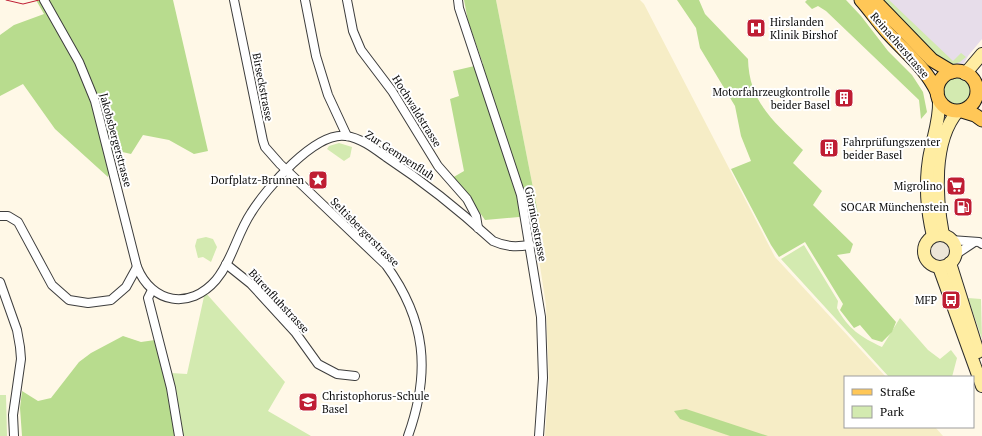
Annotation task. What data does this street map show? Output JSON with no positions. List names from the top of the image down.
{
  "streets": {
    "main road": ["Reinacherstrasse"],
    "street": [
      "Birseckstrasse",
      "Hochwaldstrasse",
      "Jakobsbergerstrasse",
      "Zur Gempenfluh",
      "Giornicostrasse",
      "Seltisbergerstrasse",
      "Bürenfluhstrasse"
    ]
  },
  "crossings": [
    ["Birseckstrasse", "Zur Gempenfluh"],
    ["Birseckstrasse", "Seltisbergerstrasse"],
    ["Hochwaldstrasse", "Zur Gempenfluh"],
    ["Jakobsbergerstrasse", "Zur Gempenfluh"],
    ["Zur Gempenfluh", "Giornicostrasse"],
    ["Zur Gempenfluh", "Seltisbergerstrasse"],
    ["Zur Gempenfluh", "Bürenfluhstrasse"]
  ],
  "places": {
    "hospital": ["Hirslanden Klinik Birshof"],
    "building": ["Motorfahrzeugkontrolle beider Basel", "Fahrprüfungszenter beider Basel"],
    "place": ["Dorfplatz-Brunnen"],
    "supermarket": ["Migrolino"],
    "fuel station": ["SOCAR Münchenstein"],
    "bus stop": ["MFP"],
    "school or university": ["Christophorus-Schule Basel"]
  },
  "legend": ["Straße", "Park"]
}
